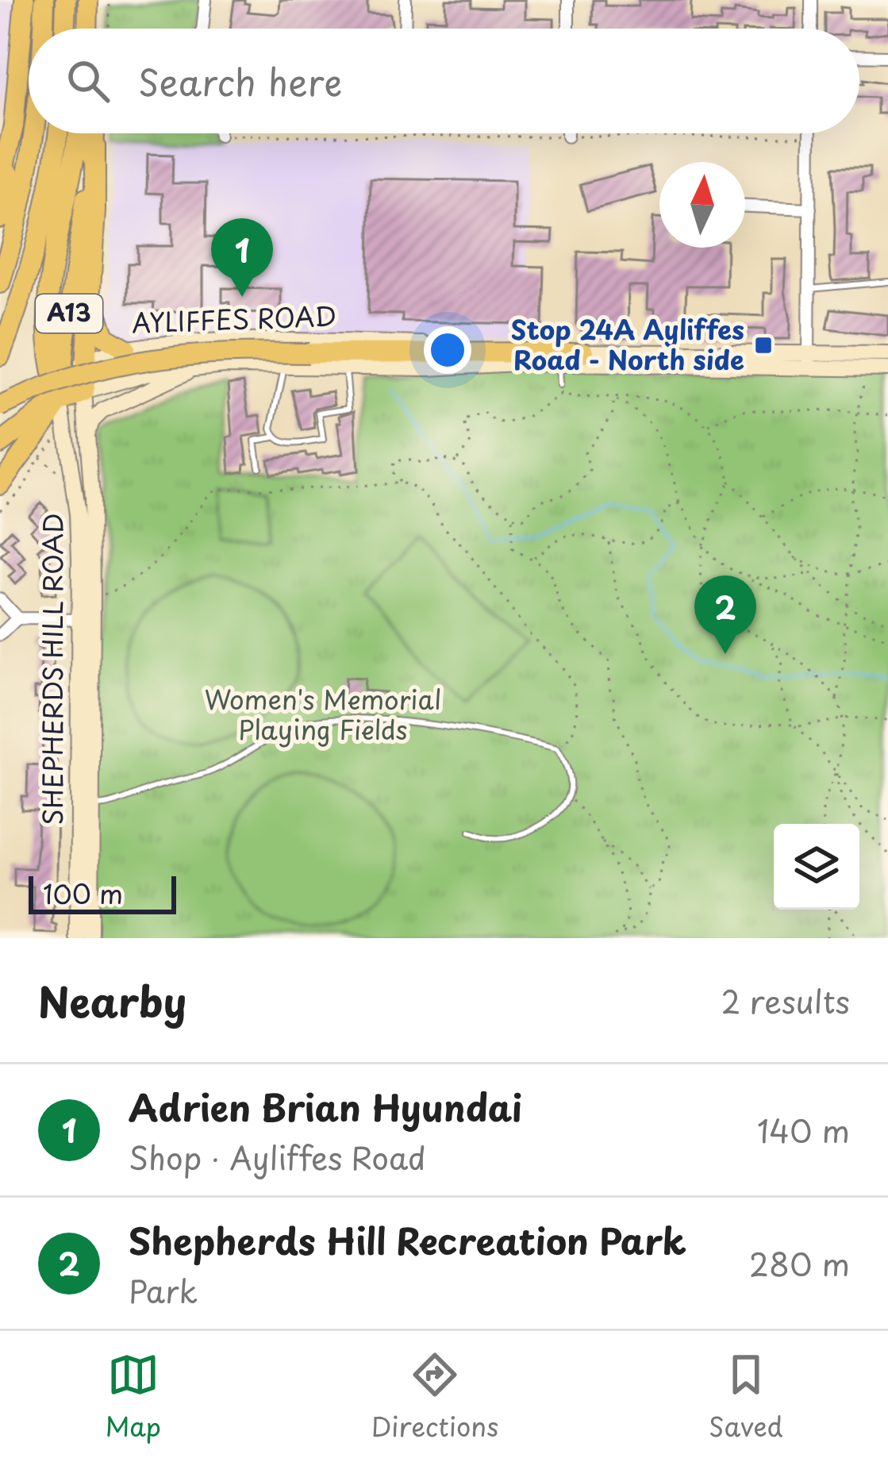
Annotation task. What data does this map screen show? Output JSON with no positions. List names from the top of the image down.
{
  "streets": {
    "highway": ["A13", "AYLIFFES ROAD"],
    "main road": ["SHEPHERDS HILL ROAD"]
  },
  "crossings": [
    ["A13", "AYLIFFES ROAD"],
    ["A13", "SHEPHERDS HILL ROAD"],
    ["AYLIFFES ROAD", "SHEPHERDS HILL ROAD"]
  ],
  "parks": ["Women's Memorial Playing Fields"],
  "places": {
    "transit": ["Stop 24A Ayliffes Road - North side"]
  },
  "scale_bar": "100 m",
  "north": "top",
  "page": {
    "search": "Search here",
    "pins": ["1", "2"],
    "scale": "100 m",
    "heading": ["Nearby", "2 results"],
    "list": [
      {
        "mark": "1",
        "name": "Adrien Brian Hyundai",
        "note": "Shop · Ayliffes Road",
        "value": "140 m"
      },
      {
        "mark": "2",
        "name": "Shepherds Hill Recreation Park",
        "note": "Park",
        "value": "280 m"
      }
    ],
    "nav": ["Map", "Directions", "Saved"]
  }
}
